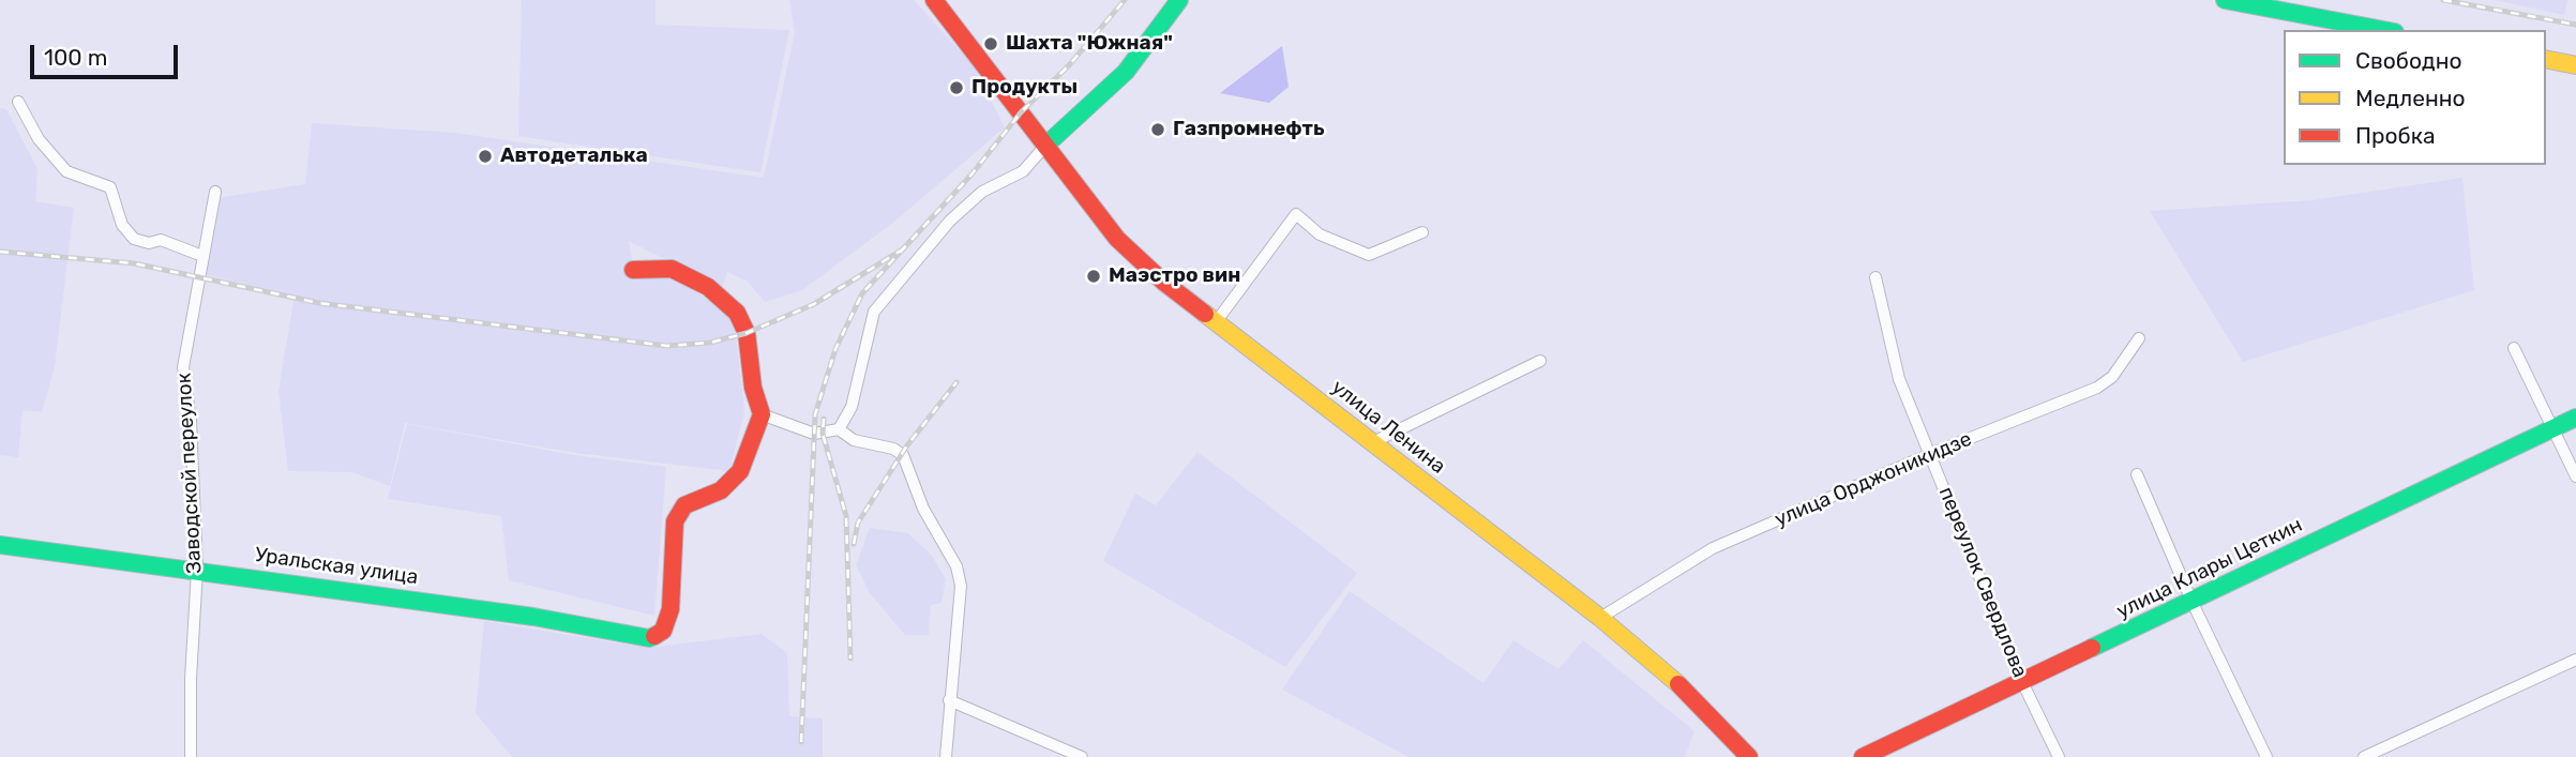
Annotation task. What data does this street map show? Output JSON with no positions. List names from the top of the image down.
{
  "streets": {
    "street": [
      "улица Ленина",
      "Заводской переулок",
      "улица Орджоникидзе",
      "Уральская улица",
      "улица Клары Цеткин",
      "переулок Свердлова"
    ]
  },
  "crossings": [
    ["улица Ленина", "улица Орджоникидзе"],
    ["Заводской переулок", "Уральская улица"],
    ["улица Орджоникидзе", "переулок Свердлова"],
    ["улица Клары Цеткин", "переулок Свердлова"]
  ],
  "places": [
    "Шахта \"Южная\"",
    "Продукты",
    "Газпромнефть",
    "Автодеталька",
    "Маэстро вин"
  ],
  "legend": ["Свободно", "Медленно", "Пробка"],
  "scale_bar": "100 m"
}
